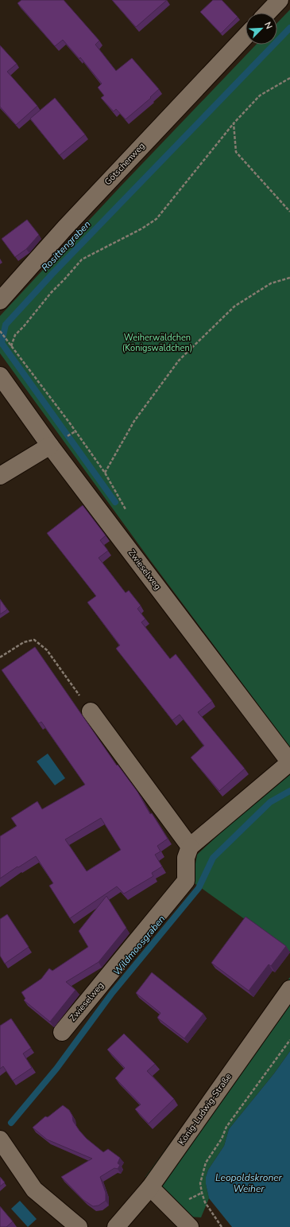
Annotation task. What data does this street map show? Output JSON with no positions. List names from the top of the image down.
{
  "streets": {
    "street": ["Götschenweg", "Zwieselweg", "König-Ludwig-Straße"]
  },
  "water": ["Rosittengraben", "Wildmoosgraben", "Leopoldskroner Weiher"],
  "parks": ["Weiherwäldchen (Königswäldchen)"],
  "north": "top right"
}
